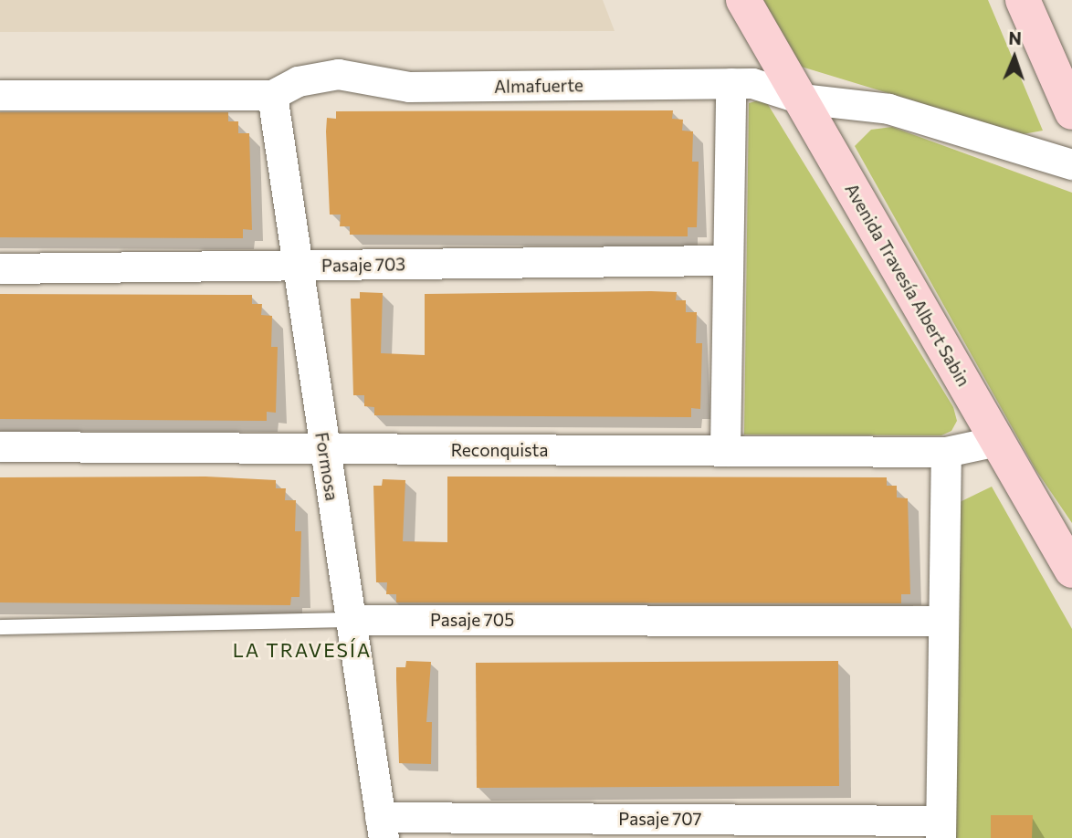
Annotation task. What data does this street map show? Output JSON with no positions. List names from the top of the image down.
{
  "streets": {
    "main road": ["Avenida Travesía Albert Sabin"],
    "street": [
      "Almafuerte",
      "Pasaje 703",
      "Reconquista",
      "Formosa",
      "Pasaje 705",
      "Pasaje 707"
    ]
  },
  "crossings": [
    ["Almafuerte", "Avenida Travesía Albert Sabin"],
    ["Almafuerte", "Formosa"],
    ["Pasaje 703", "Formosa"],
    ["Avenida Travesía Albert Sabin", "Reconquista"],
    ["Reconquista", "Formosa"],
    ["Formosa", "Pasaje 705"],
    ["Formosa", "Pasaje 707"]
  ],
  "districts": ["LA TRAVESÍA"],
  "north": "top"
}
